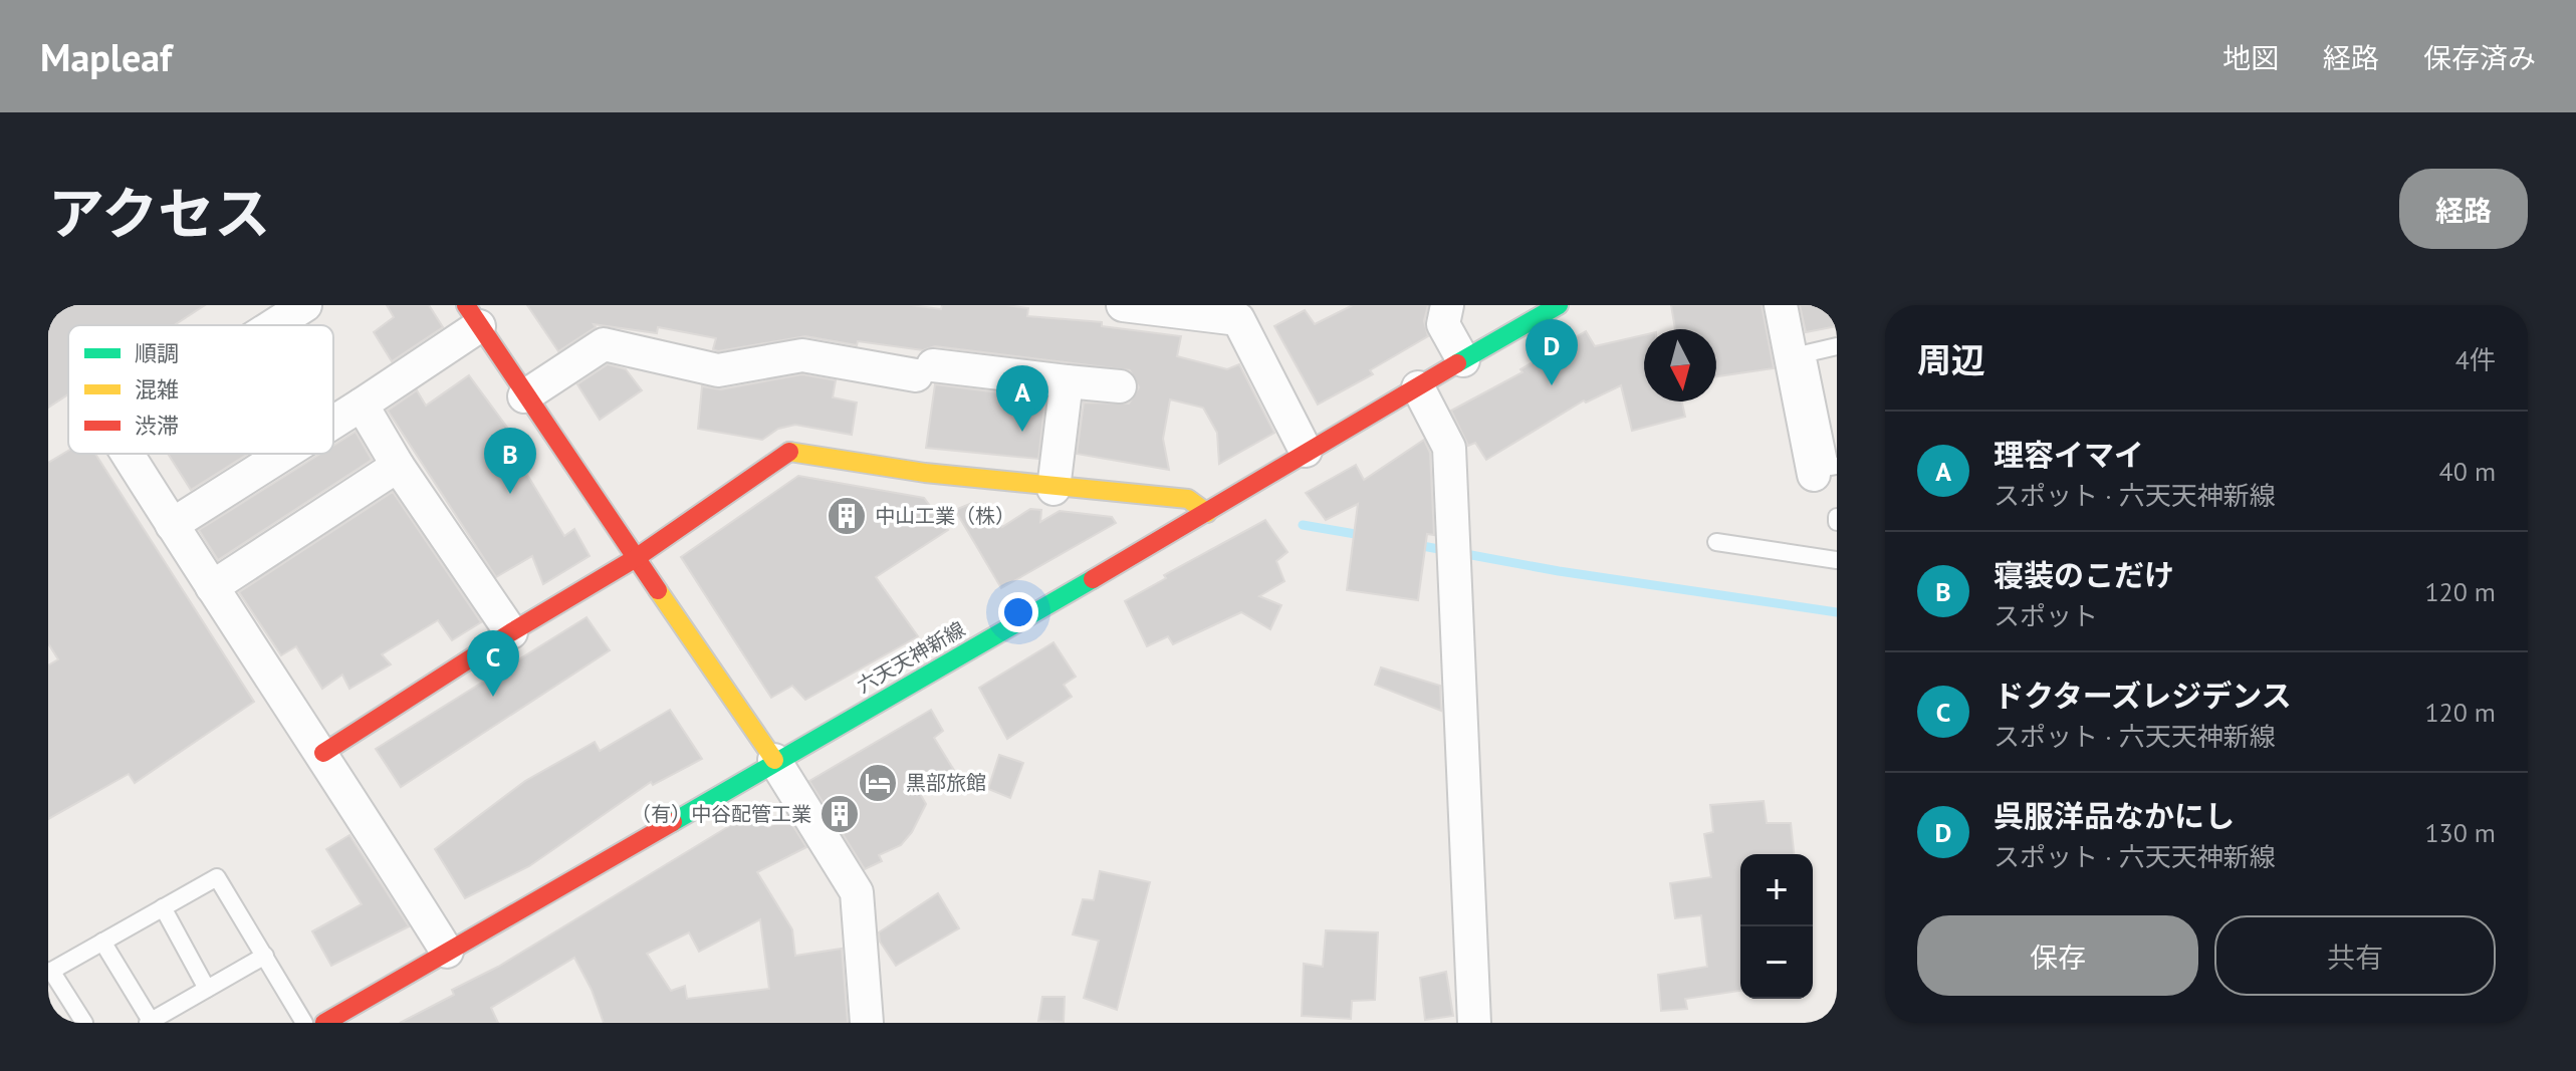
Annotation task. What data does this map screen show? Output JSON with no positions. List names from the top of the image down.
{
  "streets": {
    "street": ["六天天神新線"]
  },
  "places": {
    "building": ["中山工業（株）", "（有）中谷配管工業"],
    "hotel": ["黒部旅館"]
  },
  "legend": ["順調", "混雑", "渋滞"],
  "north": "bottom",
  "page": {
    "header": "Mapleaf",
    "nav": ["地図", "経路", "保存済み"],
    "title": "アクセス",
    "buttons": [
      "経路",
      ["保存", "共有"]
    ],
    "heading": ["周辺", "4件"],
    "pins": [
      "D",
      "A",
      "B",
      "C"
    ],
    "list": [
      {
        "mark": "A",
        "name": "理容イマイ",
        "note": "スポット · 六天天神新線",
        "value": "40 m"
      },
      {
        "mark": "B",
        "name": "寝装のこだけ",
        "note": "スポット",
        "value": "120 m"
      },
      {
        "mark": "C",
        "name": "ドクターズレジデンス",
        "note": "スポット · 六天天神新線",
        "value": "120 m"
      },
      {
        "mark": "D",
        "name": "呉服洋品なかにし",
        "note": "スポット · 六天天神新線",
        "value": "130 m"
      }
    ],
    "map_buttons": ["+", "−"]
  }
}
